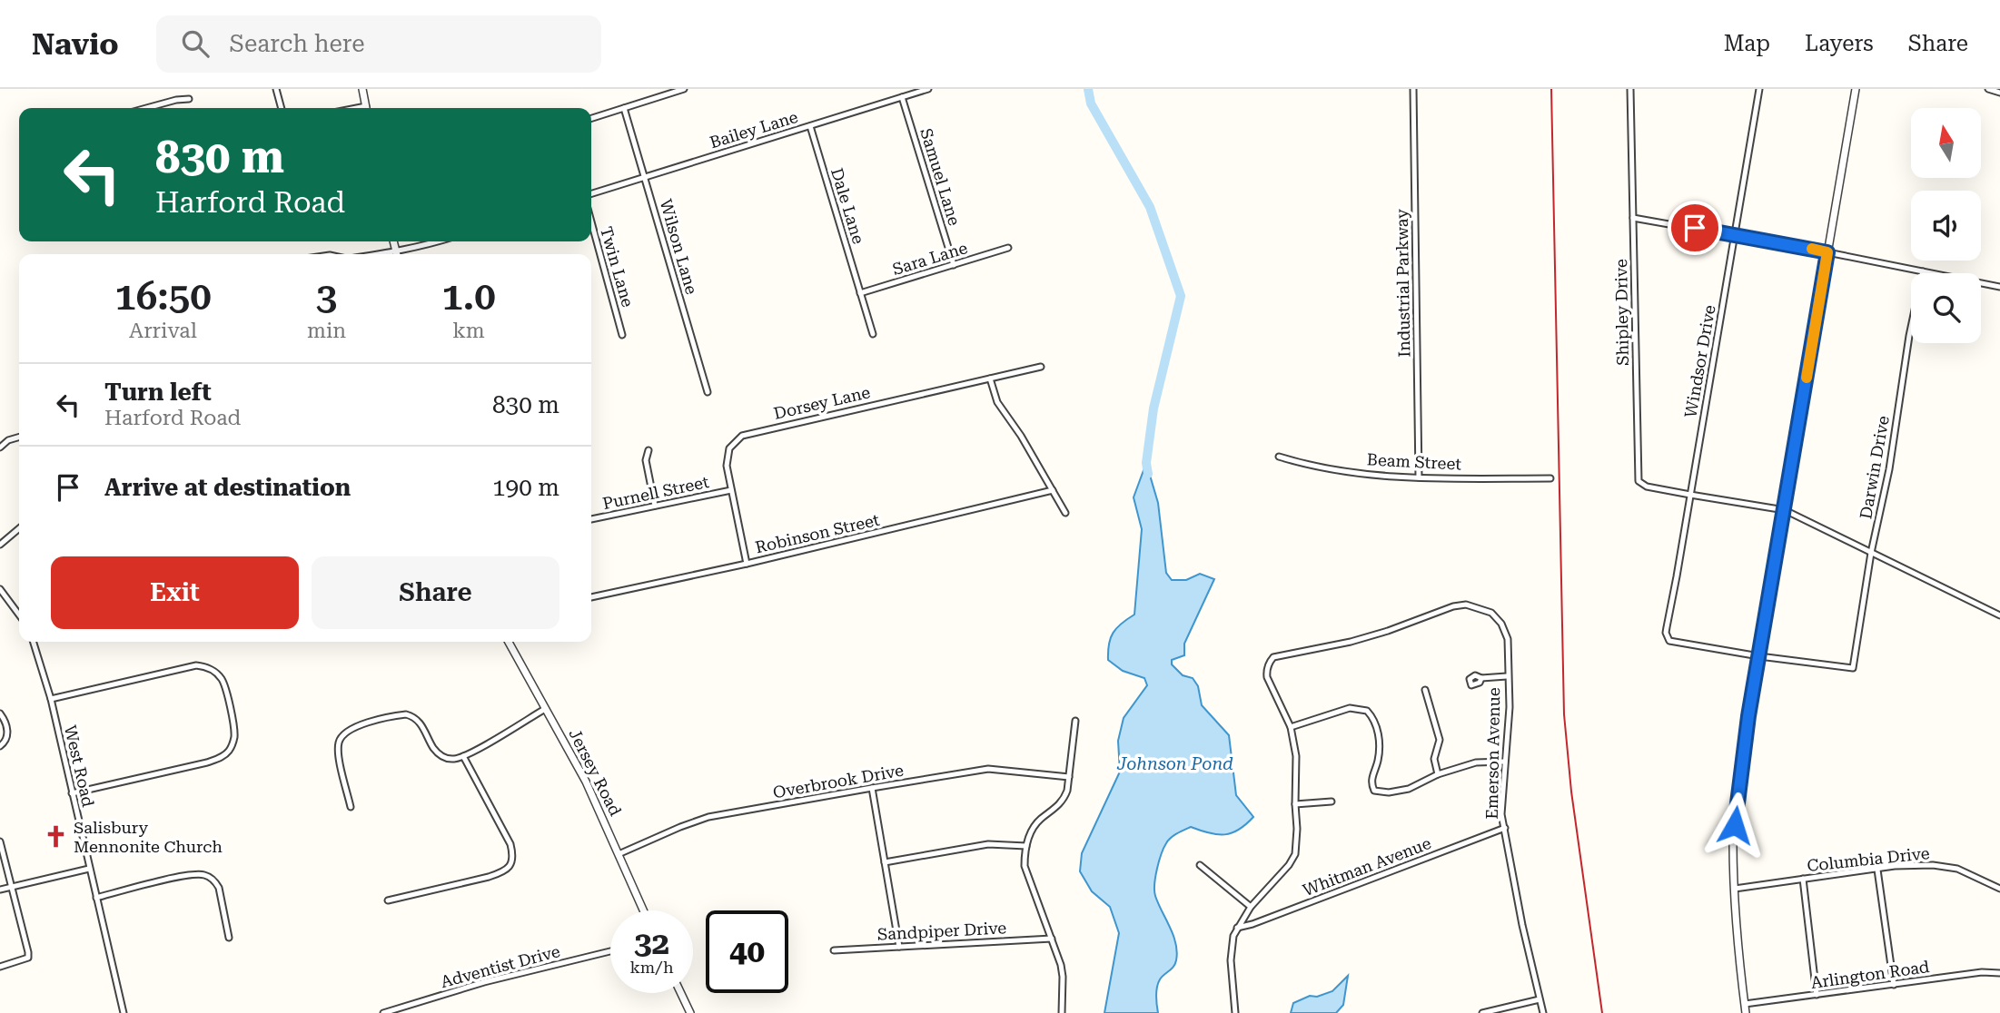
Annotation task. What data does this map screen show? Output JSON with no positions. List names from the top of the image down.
{
  "streets": {
    "street": [
      "Bailey Lane",
      "Samuel Lane",
      "Dale Lane",
      "Wilson Lane",
      "Sara Lane",
      "Twin Lane",
      "Industrial Parkway",
      "Shipley Drive",
      "Windsor Drive",
      "Dorsey Lane",
      "Beam Street",
      "Darwin Drive",
      "Purnell Street",
      "Robinson Street",
      "Emerson Avenue",
      "West Road",
      "Jersey Road",
      "Overbrook Drive",
      "Columbia Drive",
      "Whitman Avenue",
      "Sandpiper Drive",
      "Adventist Drive",
      "Arlington Road"
    ]
  },
  "crossings": [
    ["Bailey Lane", "Samuel Lane"],
    ["Bailey Lane", "Dale Lane"],
    ["Bailey Lane", "Wilson Lane"],
    ["Samuel Lane", "Sara Lane"],
    ["Dale Lane", "Sara Lane"],
    ["Industrial Parkway", "Beam Street"],
    ["Shipley Drive", "Windsor Drive"],
    ["Shipley Drive", "Darwin Drive"],
    ["Windsor Drive", "Darwin Drive"],
    ["Dorsey Lane", "Purnell Street"],
    ["Dorsey Lane", "Robinson Street"],
    ["Emerson Avenue", "Whitman Avenue"],
    ["Jersey Road", "Overbrook Drive"]
  ],
  "water": ["Johnson Pond"],
  "places": {
    "church": ["Salisbury Mennonite Church"]
  },
  "north": "top",
  "page": {
    "header": "Navio",
    "search": "Search here",
    "nav": ["Map", "Layers", "Share"],
    "turn": ["830 m", "Harford Road"],
    "eta": [
      "16:50",
      "Arrival",
      "3",
      "min",
      "1.0",
      "km"
    ],
    "list": [
      {
        "name": "Turn left",
        "note": "Harford Road",
        "value": "830 m"
      },
      {
        "name": "Arrive at destination",
        "value": "190 m"
      }
    ],
    "buttons": ["Exit", "Share"],
    "speed": "32 km/h",
    "limit": "40"
  }
}
